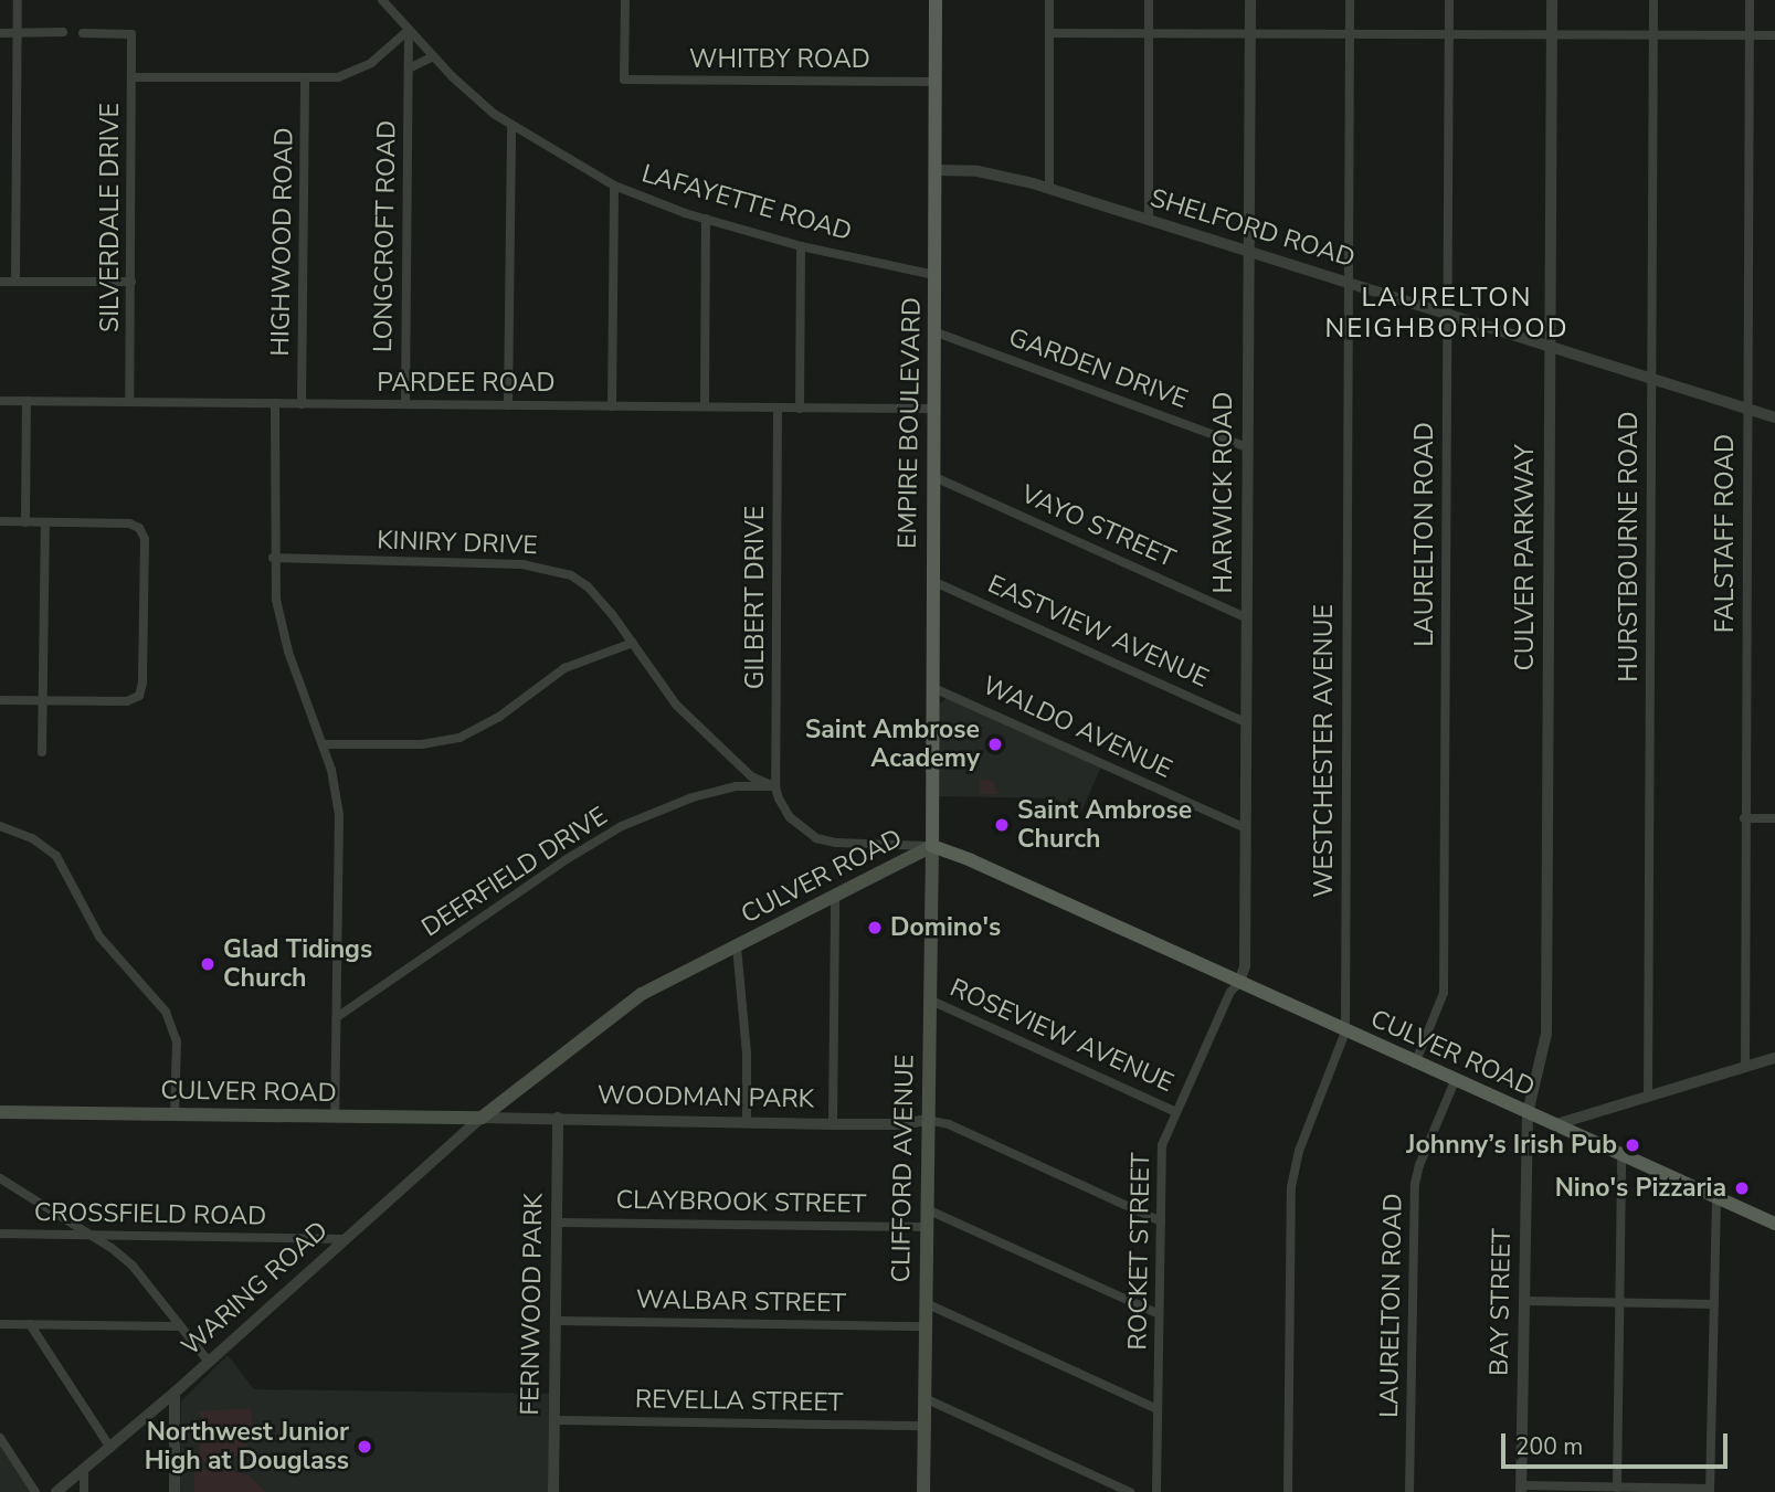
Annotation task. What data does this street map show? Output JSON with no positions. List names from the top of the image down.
{
  "streets": {
    "main road": ["EMPIRE BOULEVARD", "CULVER ROAD", "CLIFFORD AVENUE"],
    "street": [
      "WHITBY ROAD",
      "LAFAYETTE ROAD",
      "SILVERDALE DRIVE",
      "SHELFORD ROAD",
      "LONGCROFT ROAD",
      "HIGHWOOD ROAD",
      "GARDEN DRIVE",
      "PARDEE ROAD",
      "HARWICK ROAD",
      "VAYO STREET",
      "FALSTAFF ROAD",
      "LAURELTON ROAD",
      "KINIRY DRIVE",
      "HURSTBOURNE ROAD",
      "CULVER PARKWAY",
      "GILBERT DRIVE",
      "EASTVIEW AVENUE",
      "WALDO AVENUE",
      "WESTCHESTER AVENUE",
      "DEERFIELD DRIVE",
      "ROSEVIEW AVENUE",
      "WOODMAN PARK",
      "CLAYBROOK STREET",
      "CROSSFIELD ROAD",
      "ROCKET STREET",
      "WARING ROAD",
      "WALBAR STREET",
      "BAY STREET",
      "FERNWOOD PARK",
      "REVELLA STREET"
    ]
  },
  "crossings": [
    ["WHITBY ROAD", "EMPIRE BOULEVARD"],
    ["LAFAYETTE ROAD", "LONGCROFT ROAD"],
    ["LAFAYETTE ROAD", "EMPIRE BOULEVARD"],
    ["SILVERDALE DRIVE", "PARDEE ROAD"],
    ["SHELFORD ROAD", "EMPIRE BOULEVARD"],
    ["SHELFORD ROAD", "HARWICK ROAD"],
    ["SHELFORD ROAD", "FALSTAFF ROAD"],
    ["SHELFORD ROAD", "LAURELTON ROAD"],
    ["SHELFORD ROAD", "HURSTBOURNE ROAD"],
    ["SHELFORD ROAD", "CULVER PARKWAY"],
    ["SHELFORD ROAD", "WESTCHESTER AVENUE"],
    ["LONGCROFT ROAD", "PARDEE ROAD"],
    ["HIGHWOOD ROAD", "PARDEE ROAD"],
    ["GARDEN DRIVE", "EMPIRE BOULEVARD"],
    ["GARDEN DRIVE", "HARWICK ROAD"],
    ["PARDEE ROAD", "EMPIRE BOULEVARD"],
    ["PARDEE ROAD", "GILBERT DRIVE"],
    ["EMPIRE BOULEVARD", "VAYO STREET"],
    ["EMPIRE BOULEVARD", "EASTVIEW AVENUE"],
    ["EMPIRE BOULEVARD", "WALDO AVENUE"],
    ["EMPIRE BOULEVARD", "CULVER ROAD"],
    ["EMPIRE BOULEVARD", "CLIFFORD AVENUE"],
    ["HARWICK ROAD", "VAYO STREET"],
    ["HARWICK ROAD", "EASTVIEW AVENUE"],
    ["HARWICK ROAD", "WALDO AVENUE"],
    ["HARWICK ROAD", "CULVER ROAD"],
    ["HARWICK ROAD", "ROCKET STREET"],
    ["LAURELTON ROAD", "CULVER ROAD"],
    ["KINIRY DRIVE", "GILBERT DRIVE"],
    ["KINIRY DRIVE", "DEERFIELD DRIVE"],
    ["CULVER PARKWAY", "CULVER ROAD"],
    ["CULVER PARKWAY", "BAY STREET"],
    ["GILBERT DRIVE", "DEERFIELD DRIVE"],
    ["WESTCHESTER AVENUE", "CULVER ROAD"],
    ["CULVER ROAD", "WOODMAN PARK"],
    ["CULVER ROAD", "CLIFFORD AVENUE"],
    ["CULVER ROAD", "ROCKET STREET"],
    ["CULVER ROAD", "WARING ROAD"],
    ["CULVER ROAD", "BAY STREET"],
    ["ROSEVIEW AVENUE", "CLIFFORD AVENUE"],
    ["ROSEVIEW AVENUE", "ROCKET STREET"],
    ["WOODMAN PARK", "CLIFFORD AVENUE"],
    ["WOODMAN PARK", "WARING ROAD"],
    ["WOODMAN PARK", "FERNWOOD PARK"],
    ["CLIFFORD AVENUE", "CLAYBROOK STREET"],
    ["CLIFFORD AVENUE", "WALBAR STREET"],
    ["CLIFFORD AVENUE", "REVELLA STREET"],
    ["CLAYBROOK STREET", "FERNWOOD PARK"],
    ["CROSSFIELD ROAD", "WARING ROAD"],
    ["WALBAR STREET", "FERNWOOD PARK"],
    ["FERNWOOD PARK", "REVELLA STREET"]
  ],
  "districts": ["LAURELTON NEIGHBORHOOD"],
  "places": [
    "Saint Ambrose Academy",
    "Saint Ambrose Church",
    "Domino's",
    "Glad Tidings Church",
    "Johnny’s Irish Pub",
    "Nino's Pizzaria",
    "Northwest Junior High at Douglass"
  ],
  "scale_bar": "200 m"
}
